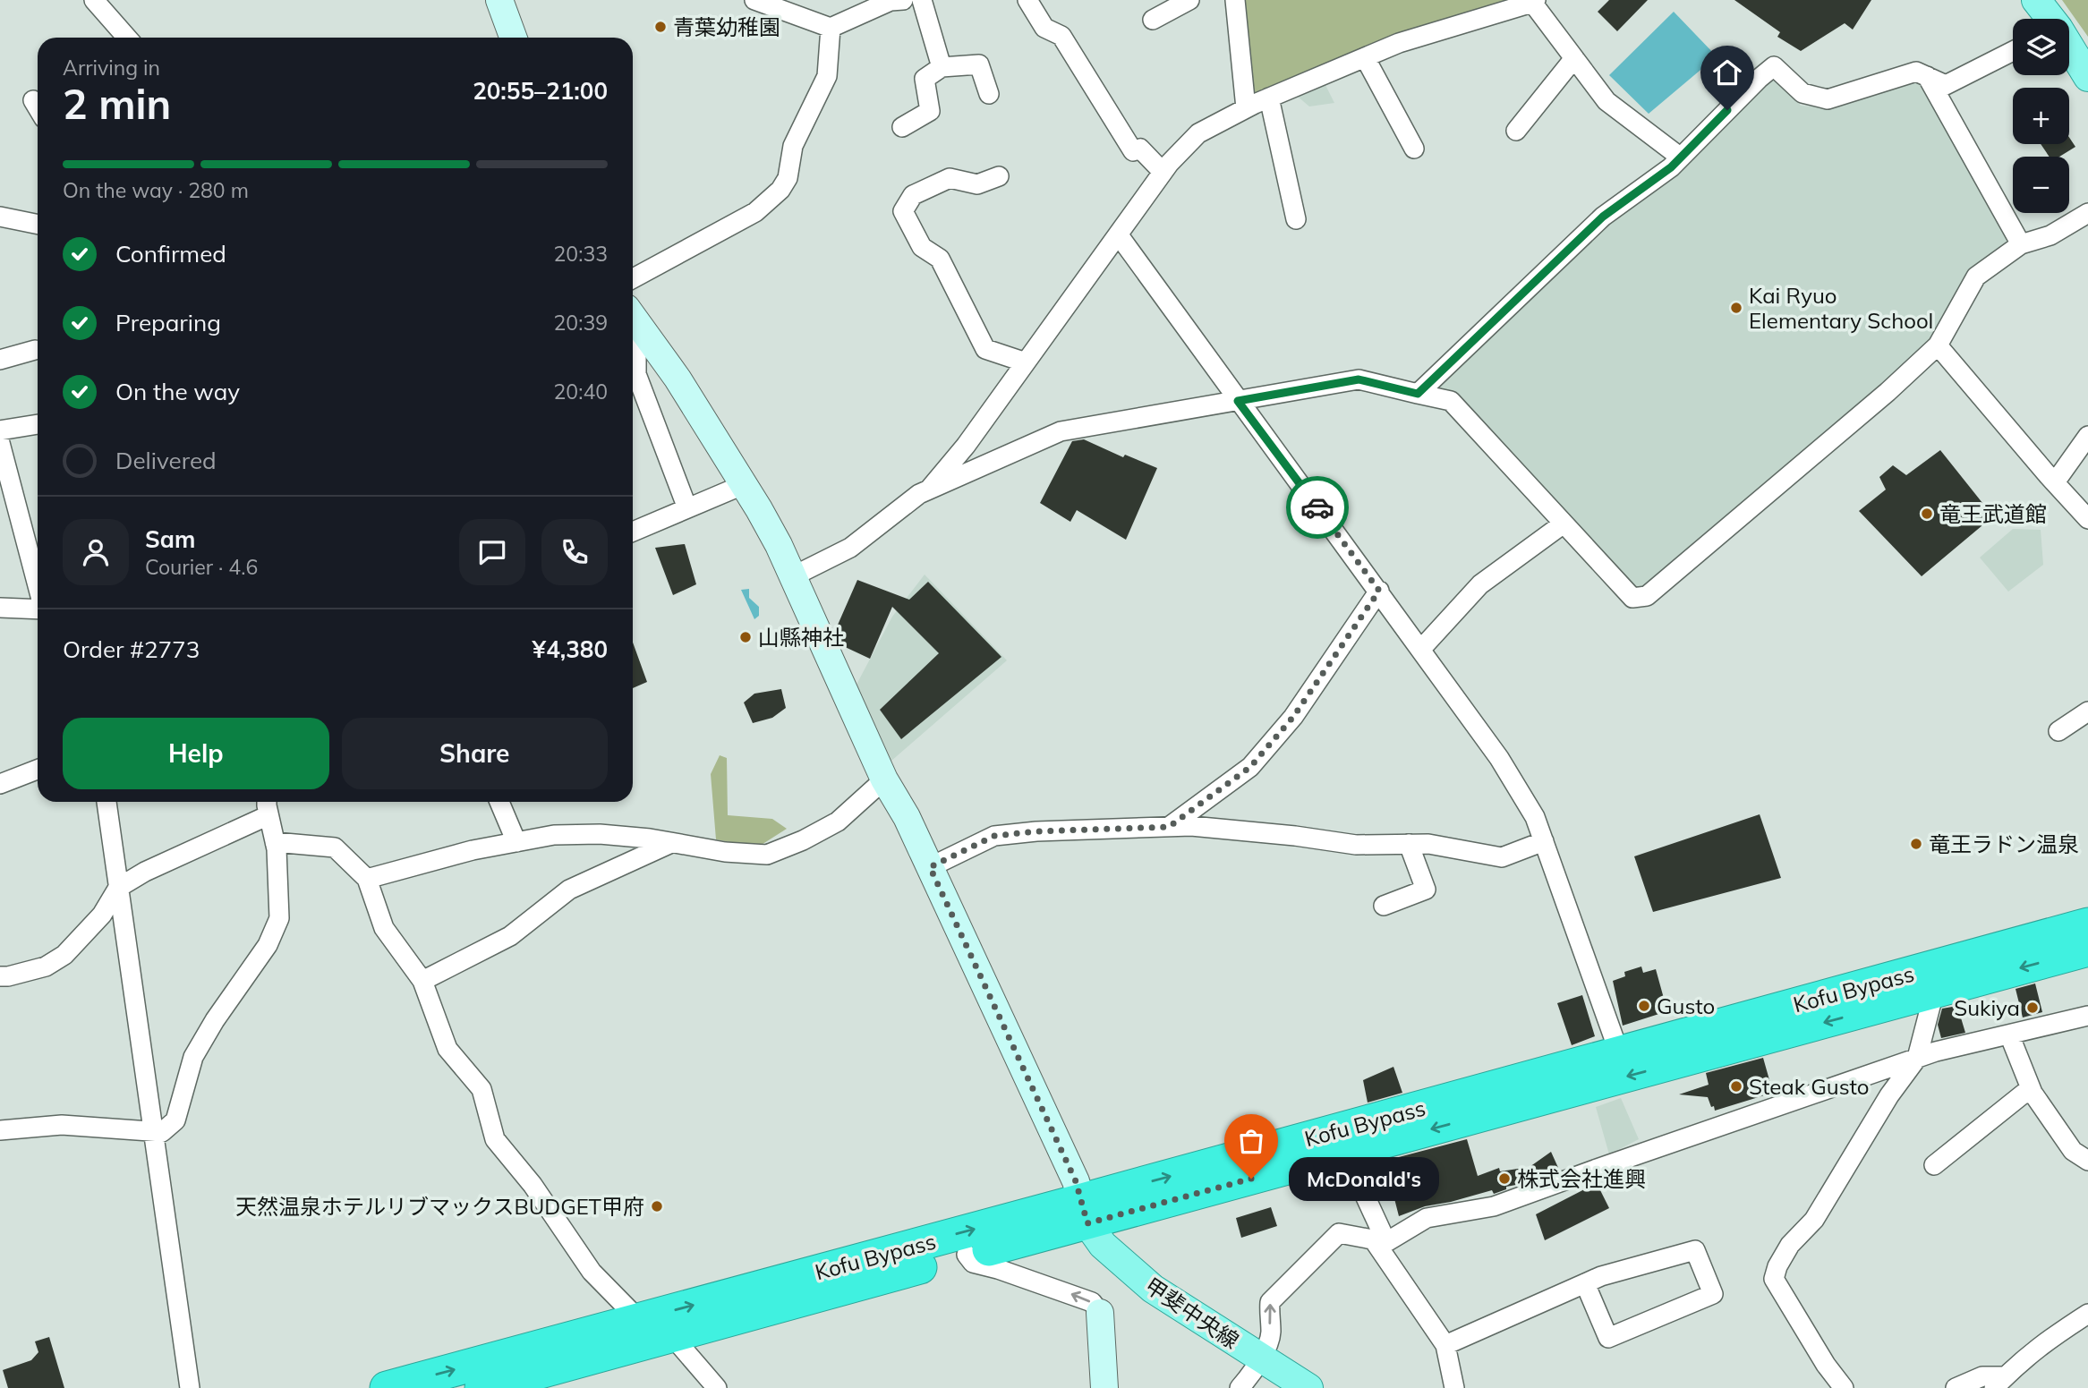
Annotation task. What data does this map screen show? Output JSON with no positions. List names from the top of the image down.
{
  "streets": {
    "highway": ["Kofu Bypass"],
    "main road": ["甲斐中央線"]
  },
  "crossings": [
    ["Kofu Bypass", "甲斐中央線"]
  ],
  "places": [
    "青葉幼稚園",
    "Kai Ryuo Elementary School",
    "竜王武道館",
    "山縣神社",
    "竜王ラドン温泉",
    "Gusto",
    "Sukiya",
    "Steak Gusto",
    "McDonald's",
    "株式会社進興",
    "天然温泉ホテルリブマックスBUDGET甲府"
  ],
  "page": {
    "map_buttons": ["+", "−"],
    "heading": ["2 min", "Arriving in", "20:55–21:00"],
    "panel": [
      "Sam",
      "Courier · 4.6",
      "Order #2773",
      "¥4,380"
    ],
    "bar": "On the way · 280 m",
    "list": [
      ["Confirmed", "20:33"],
      ["Preparing", "20:39"],
      ["On the way", "20:40"],
      "Delivered"
    ],
    "buttons": ["Help", "Share"],
    "bubble": "McDonald's"
  }
}
